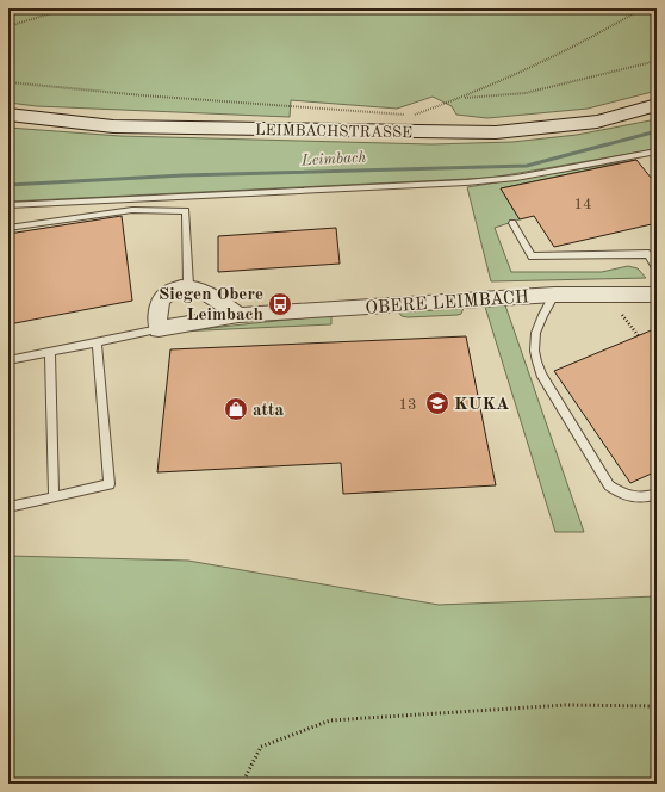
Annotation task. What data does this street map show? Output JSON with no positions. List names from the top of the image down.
{
  "streets": {
    "main road": ["LEIMBACHSTRASSE"],
    "street": ["OBERE LEIMBACH"]
  },
  "water": ["Leimbach"],
  "places": {
    "bus stop": ["Siegen Obere Leimbach"],
    "school or university": ["KUKA"],
    "shop": ["atta"]
  },
  "house_numbers": ["14", "13"]
}
